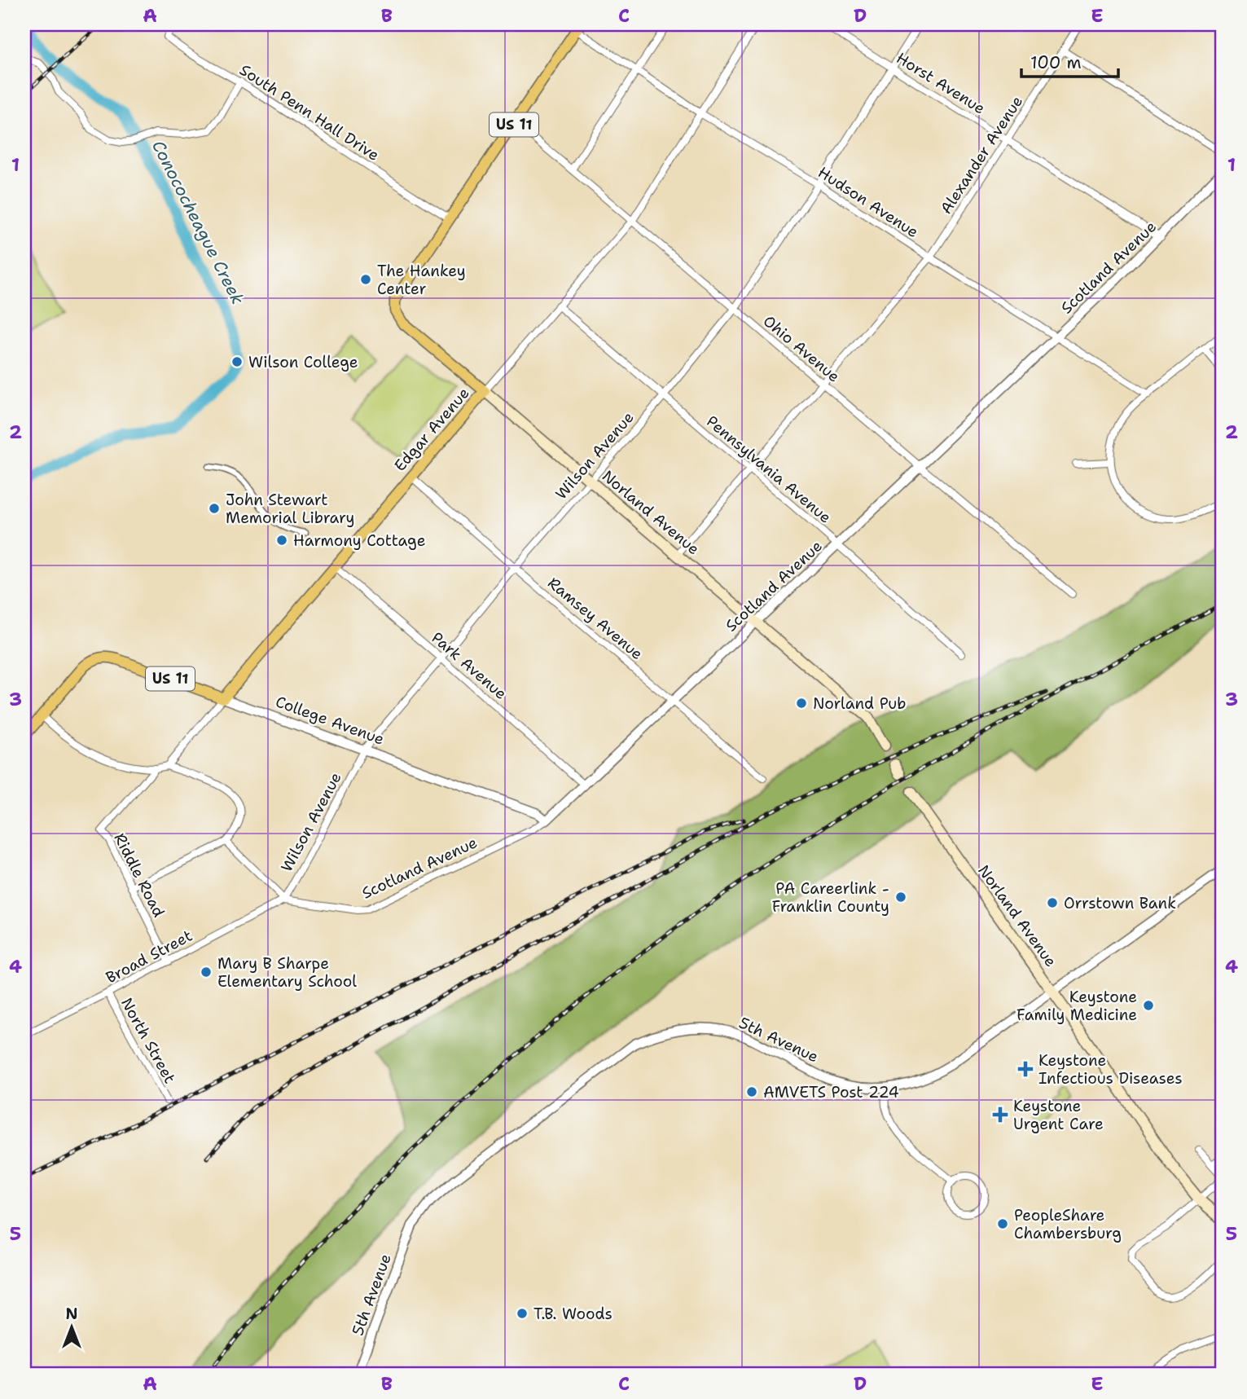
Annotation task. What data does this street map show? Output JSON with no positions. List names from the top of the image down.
{
  "streets": {
    "main road": [
      "US 11",
      "Edgar Avenue",
      "Norland Avenue",
      "College Avenue"
    ],
    "street": [
      "Horst Avenue",
      "South Penn Hall Drive",
      "Alexander Avenue",
      "Hudson Avenue",
      "Scotland Avenue",
      "Ohio Avenue",
      "Wilson Avenue",
      "Pennsylvania Avenue",
      "Ramsey Avenue",
      "Park Avenue",
      "Riddle Road",
      "Broad Street",
      "5th Avenue",
      "North Street"
    ]
  },
  "crossings": [
    ["Horst Avenue", "Alexander Avenue"],
    ["Horst Avenue", "Scotland Avenue"],
    ["Horst Avenue", "Wilson Avenue"],
    ["South Penn Hall Drive", "US 11"],
    ["South Penn Hall Drive", "Norland Avenue"],
    ["US 11", "Hudson Avenue"],
    ["US 11", "Ohio Avenue"],
    ["US 11", "Norland Avenue"],
    ["US 11", "College Avenue"],
    ["Alexander Avenue", "Hudson Avenue"],
    ["Alexander Avenue", "Ohio Avenue"],
    ["Alexander Avenue", "Pennsylvania Avenue"],
    ["Alexander Avenue", "Norland Avenue"],
    ["Hudson Avenue", "Scotland Avenue"],
    ["Hudson Avenue", "Edgar Avenue"],
    ["Hudson Avenue", "Wilson Avenue"],
    ["Scotland Avenue", "Ohio Avenue"],
    ["Scotland Avenue", "Wilson Avenue"],
    ["Scotland Avenue", "Pennsylvania Avenue"],
    ["Scotland Avenue", "Norland Avenue"],
    ["Scotland Avenue", "Ramsey Avenue"],
    ["Scotland Avenue", "Park Avenue"],
    ["Scotland Avenue", "College Avenue"],
    ["Scotland Avenue", "Broad Street"],
    ["Ohio Avenue", "Edgar Avenue"],
    ["Ohio Avenue", "Wilson Avenue"],
    ["Edgar Avenue", "Pennsylvania Avenue"],
    ["Edgar Avenue", "Norland Avenue"],
    ["Edgar Avenue", "Ramsey Avenue"],
    ["Edgar Avenue", "Park Avenue"],
    ["Edgar Avenue", "College Avenue"],
    ["Wilson Avenue", "Pennsylvania Avenue"],
    ["Wilson Avenue", "Norland Avenue"],
    ["Wilson Avenue", "Ramsey Avenue"],
    ["Wilson Avenue", "Park Avenue"],
    ["Wilson Avenue", "College Avenue"],
    ["Wilson Avenue", "Broad Street"],
    ["Norland Avenue", "5th Avenue"],
    ["Riddle Road", "Broad Street"],
    ["Broad Street", "North Street"]
  ],
  "water": ["Conococheague Creek"],
  "places": {
    "other": [
      "The Hankey Center",
      "Wilson College",
      "John Stewart Memorial Library",
      "Harmony Cottage",
      "Norland Pub",
      "PA Careerlink - Franklin County",
      "Orrstown Bank",
      "Mary B Sharpe Elementary School",
      "Keystone Family Medicine",
      "AMVETS Post 224",
      "PeopleShare Chambersburg",
      "T.B. Woods"
    ],
    "health": ["Keystone Infectious Diseases", "Keystone Urgent Care"]
  },
  "scale_bar": "100 m",
  "north": "top",
  "grid": {
    "columns": [
      "A",
      "B",
      "C",
      "D",
      "E"
    ],
    "rows": [
      "1",
      "2",
      "3",
      "4",
      "5"
    ]
  }
}
